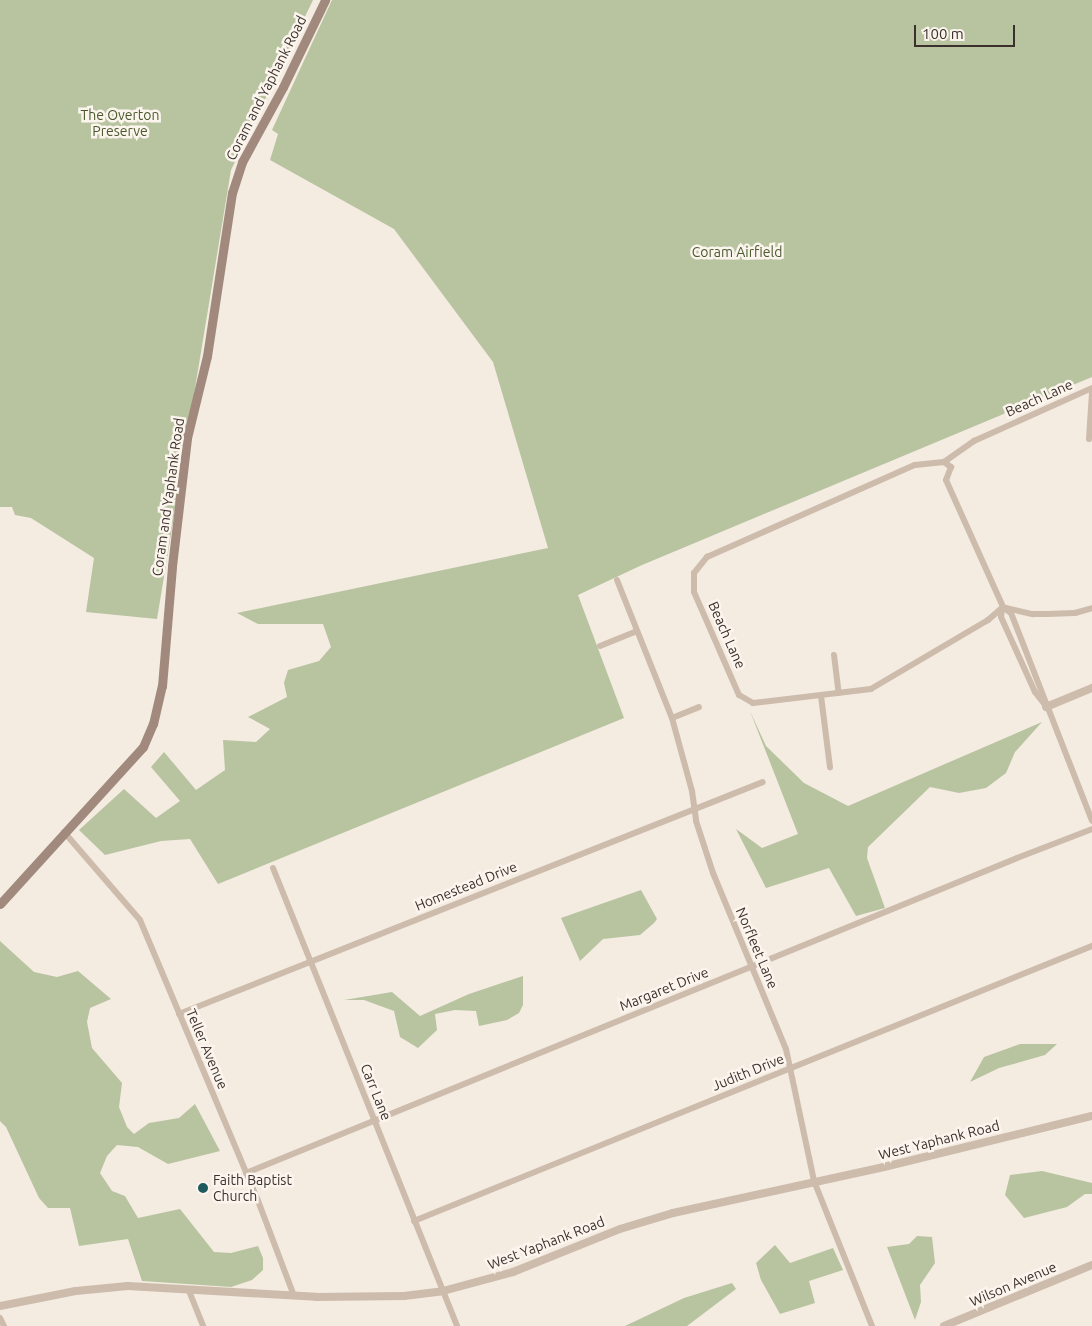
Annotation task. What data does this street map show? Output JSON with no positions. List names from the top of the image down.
{
  "streets": {
    "main road": ["Coram and Yaphank Road"],
    "street": [
      "Beach Lane",
      "Homestead Drive",
      "Norfleet Lane",
      "Margaret Drive",
      "Teller Avenue",
      "Judith Drive",
      "Carr Lane",
      "West Yaphank Road",
      "Wilson Avenue"
    ]
  },
  "crossings": [
    ["Coram and Yaphank Road", "Teller Avenue"],
    ["Homestead Drive", "Norfleet Lane"],
    ["Homestead Drive", "Teller Avenue"],
    ["Homestead Drive", "Carr Lane"],
    ["Norfleet Lane", "Margaret Drive"],
    ["Norfleet Lane", "Judith Drive"],
    ["Norfleet Lane", "West Yaphank Road"],
    ["Margaret Drive", "Teller Avenue"],
    ["Margaret Drive", "Carr Lane"],
    ["Teller Avenue", "West Yaphank Road"],
    ["Judith Drive", "Carr Lane"],
    ["Carr Lane", "West Yaphank Road"]
  ],
  "parks": ["The Overton Preserve", "Coram Airfield"],
  "places": ["Faith Baptist Church"],
  "scale_bar": "100 m"
}
